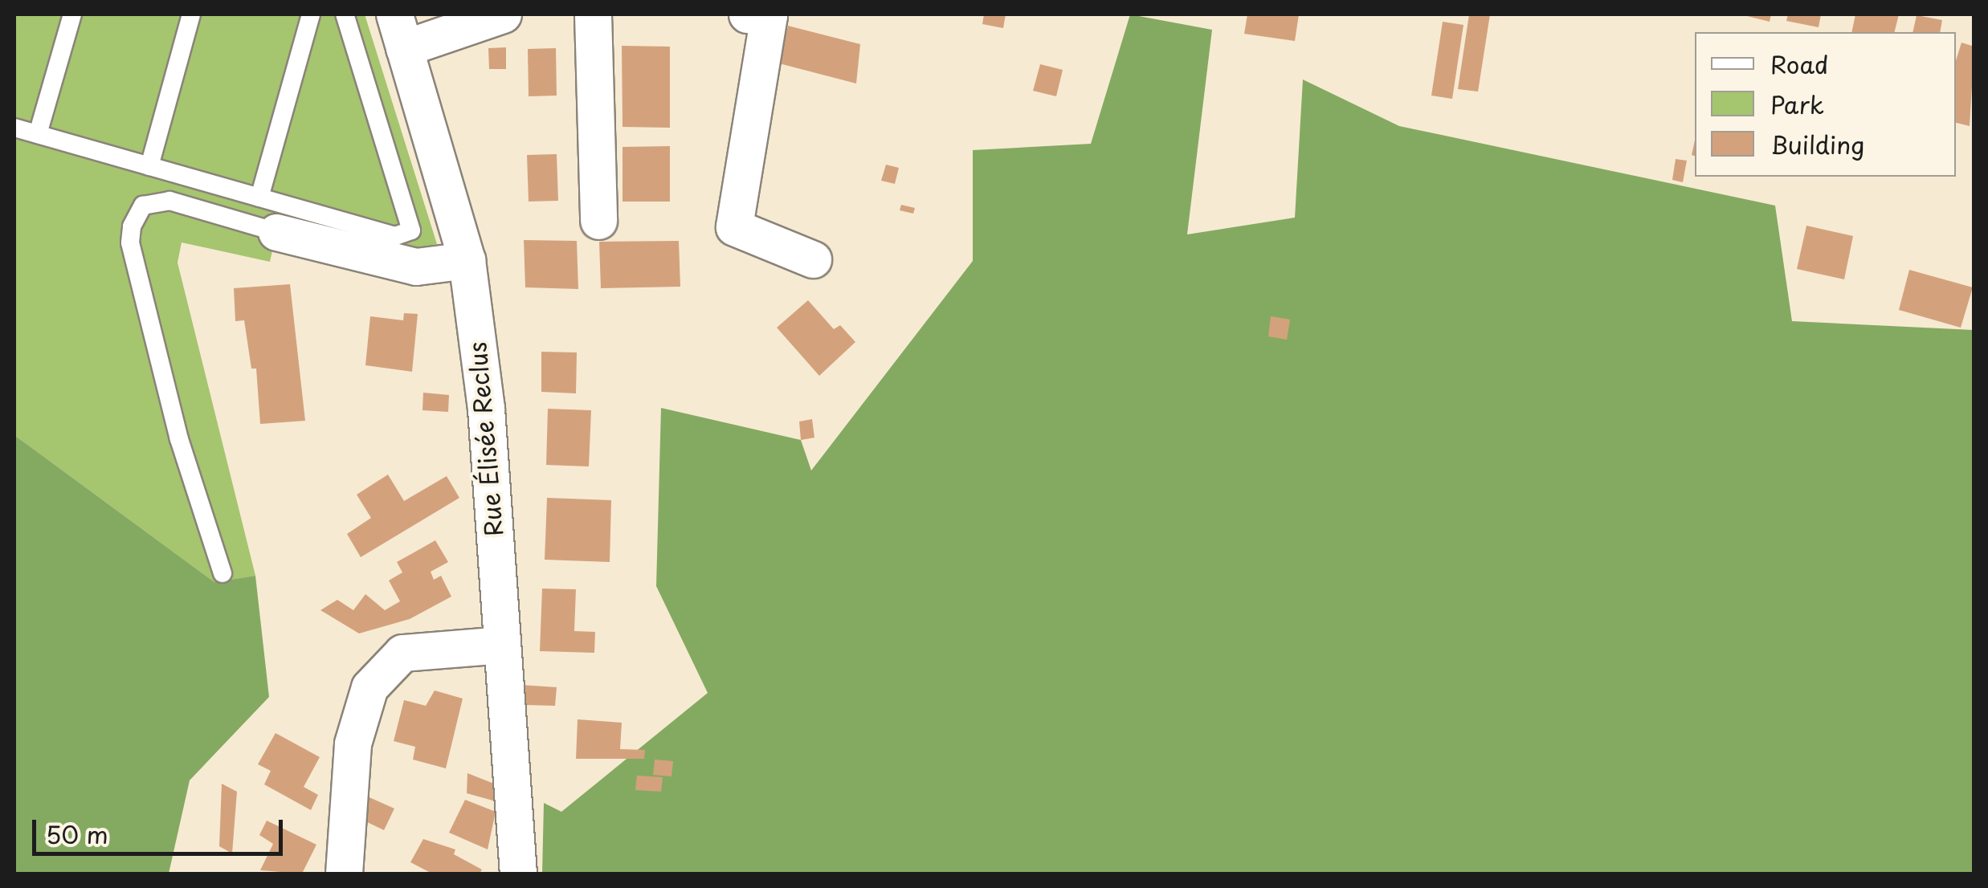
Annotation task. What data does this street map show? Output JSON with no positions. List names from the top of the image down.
{
  "streets": {
    "street": ["Rue Élisée Reclus"]
  },
  "legend": ["Road", "Park", "Building"],
  "scale_bar": "50 m"
}
